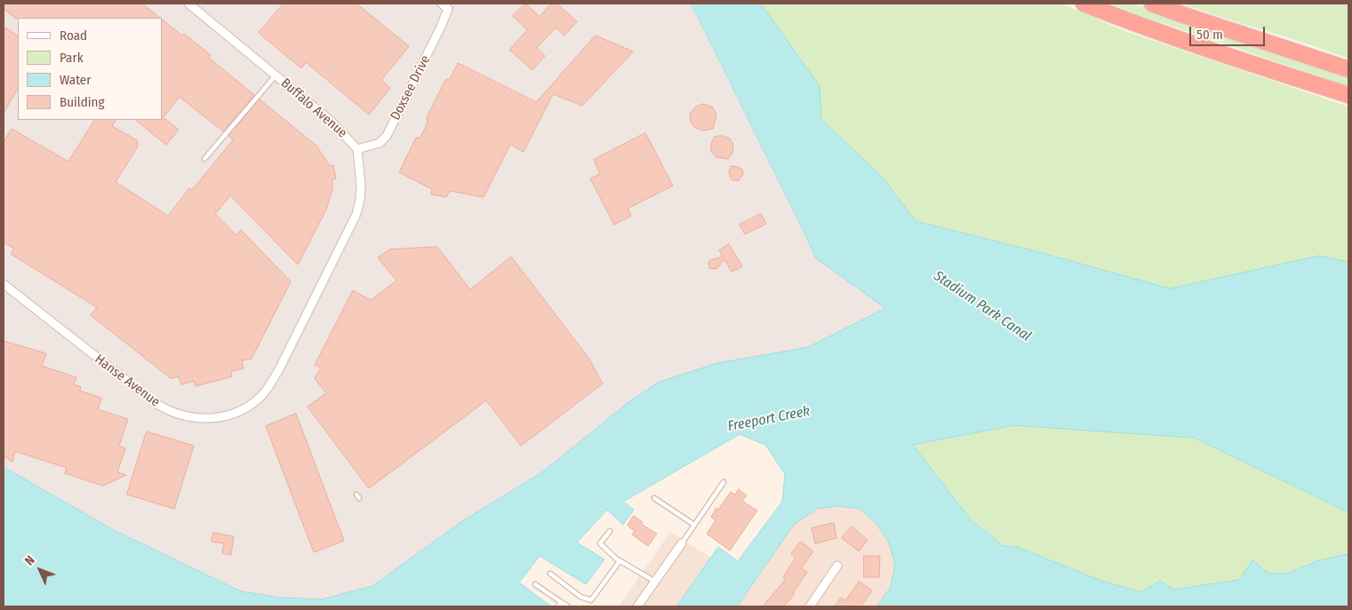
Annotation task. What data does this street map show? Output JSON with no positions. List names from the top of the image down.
{
  "streets": {
    "street": ["Doxsee Drive", "Buffalo Avenue", "Hanse Avenue"]
  },
  "crossings": [
    ["Doxsee Drive", "Buffalo Avenue"],
    ["Buffalo Avenue", "Hanse Avenue"]
  ],
  "water": ["Stadium Park Canal", "Freeport Creek"],
  "legend": [
    "Road",
    "Park",
    "Water",
    "Building"
  ],
  "scale_bar": "50 m",
  "north": "top left"
}
